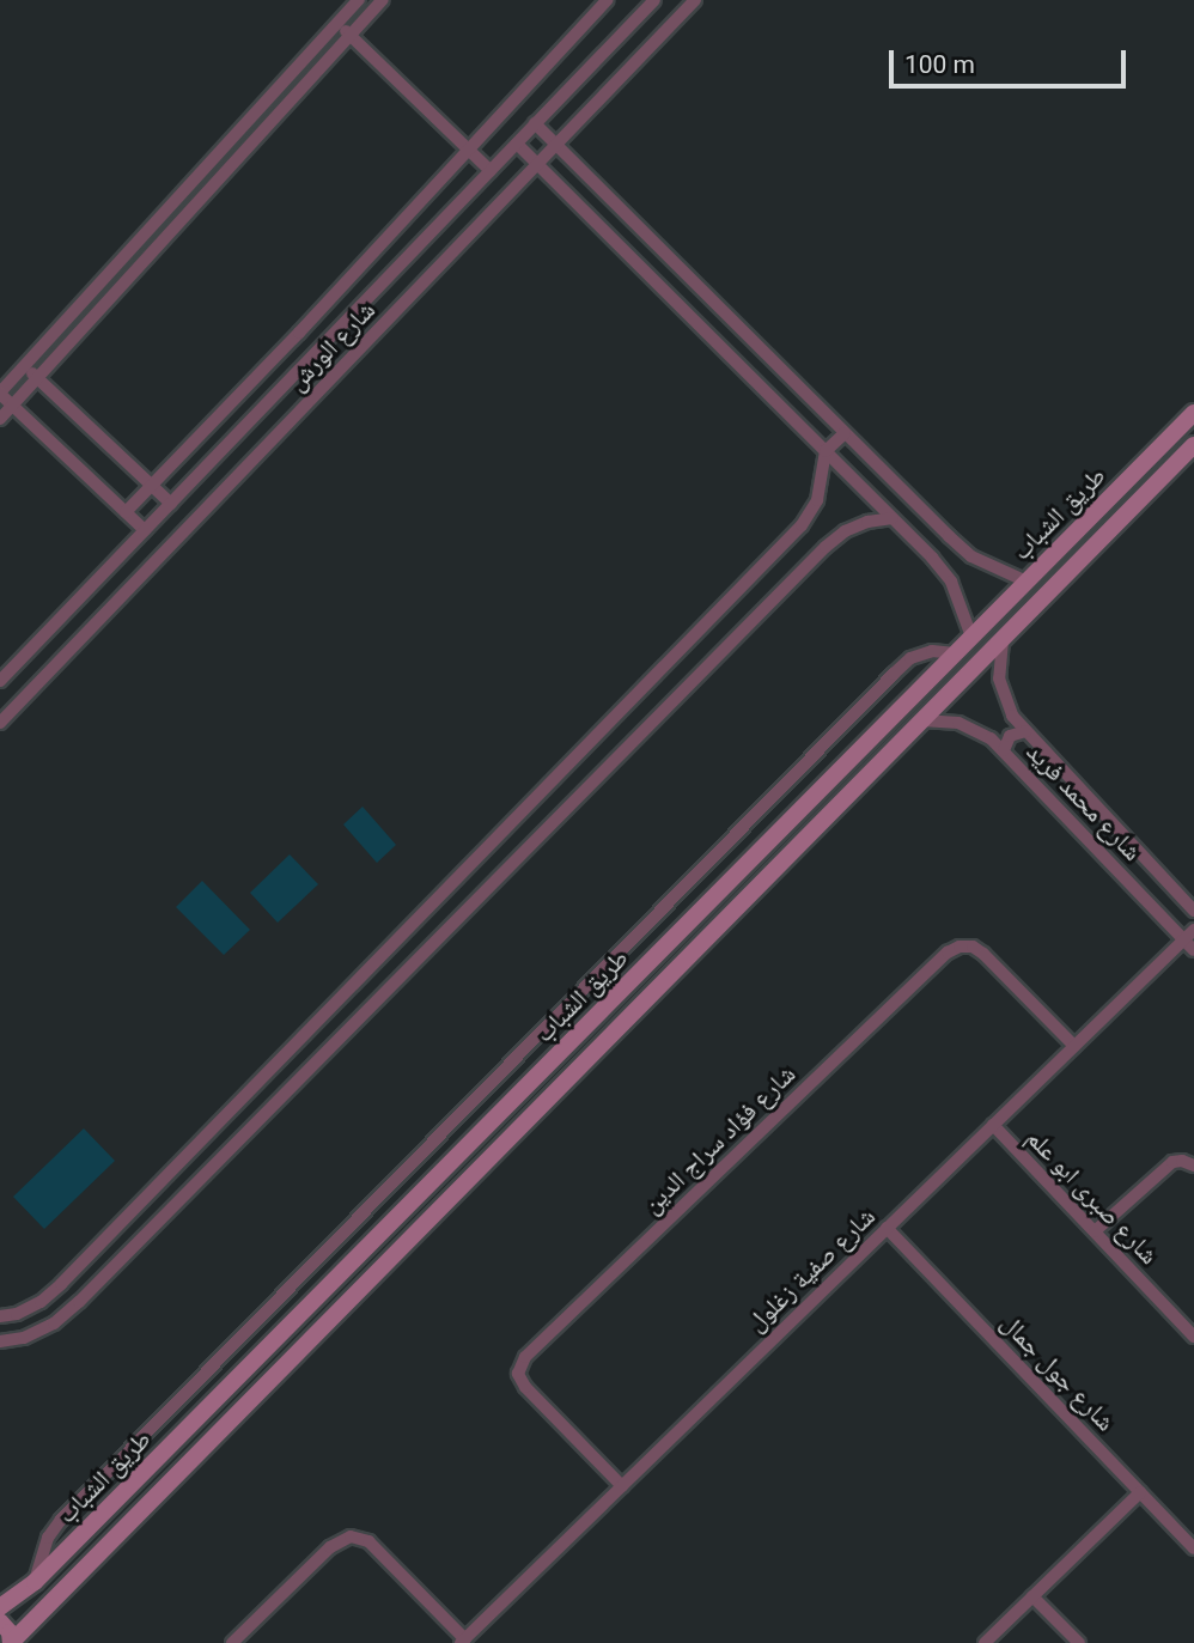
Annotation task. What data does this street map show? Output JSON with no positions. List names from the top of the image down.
{
  "streets": {
    "street": [
      "شارع الورش",
      "طريق الشباب",
      "شارع محمد فريد",
      "شارع فؤاد سراج الدين",
      "شارع صبرى ابو علم",
      "شارع صفية زغلول",
      "شارع جول جمال"
    ]
  },
  "crossings": [
    ["طريق الشباب", "شارع محمد فريد"],
    ["شارع محمد فريد", "شارع صفية زغلول"],
    ["شارع فؤاد سراج الدين", "شارع صفية زغلول"],
    ["شارع صبرى ابو علم", "شارع صفية زغلول"],
    ["شارع صفية زغلول", "شارع جول جمال"]
  ],
  "scale_bar": "100 m"
}
